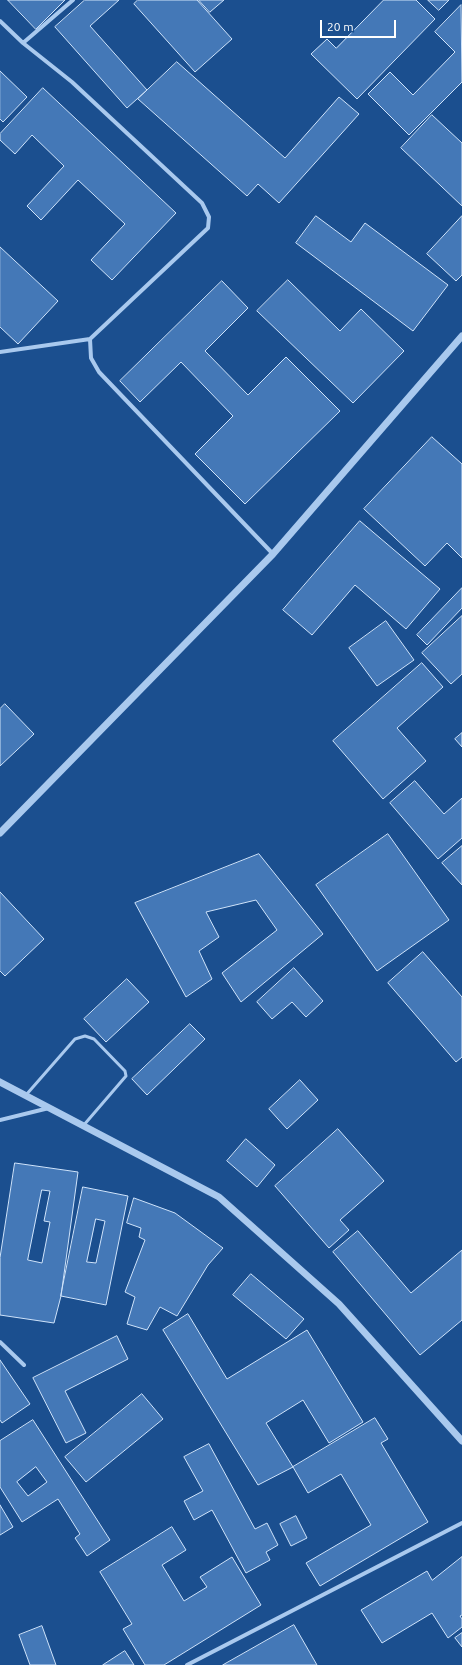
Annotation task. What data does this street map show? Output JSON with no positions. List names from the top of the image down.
{
  "scale_bar": "20 m"
}
